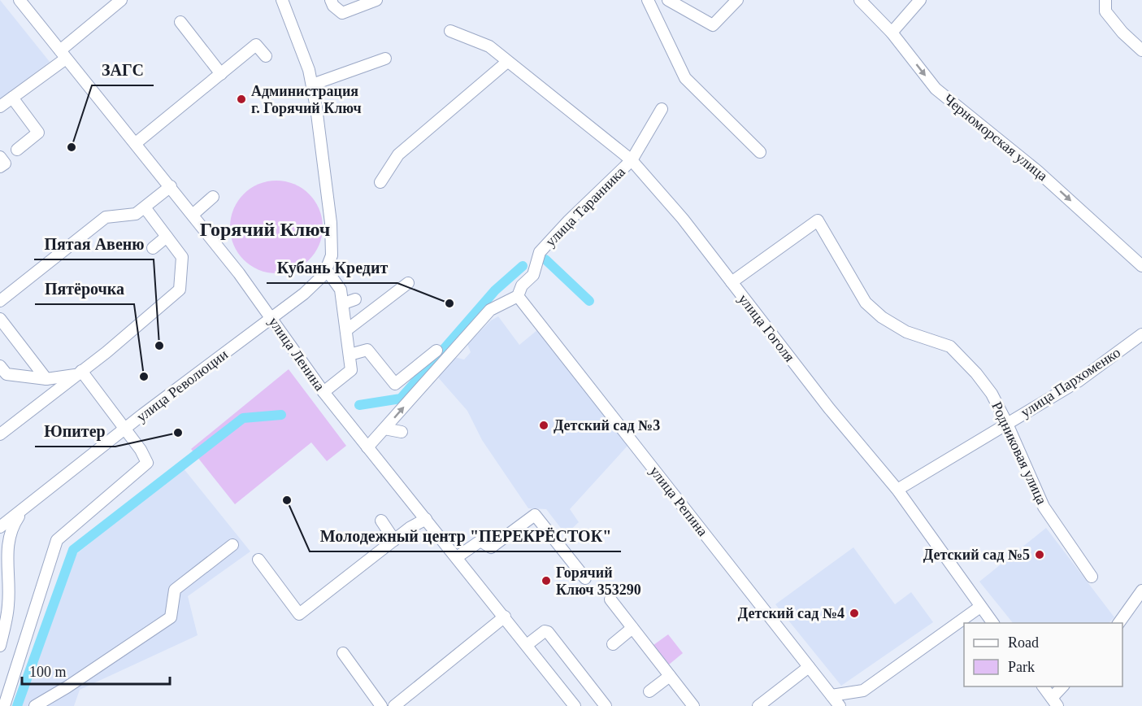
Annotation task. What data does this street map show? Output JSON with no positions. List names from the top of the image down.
{
  "streets": {
    "street": [
      "Черноморская улица",
      "улица Таранника",
      "улица Гоголя",
      "улица Ленина",
      "улица Пархоменко",
      "улица Революции",
      "Родниковая улица",
      "улица Репина"
    ]
  },
  "crossings": [
    ["улица Таранника", "улица Гоголя"],
    ["улица Таранника", "улица Ленина"],
    ["улица Таранника", "улица Репина"],
    ["улица Гоголя", "улица Пархоменко"],
    ["улица Гоголя", "Родниковая улица"],
    ["улица Ленина", "улица Революции"],
    ["улица Пархоменко", "Родниковая улица"]
  ],
  "one_way": ["Черноморская улица"],
  "districts": ["Горячий Ключ"],
  "places": [
    "Администрация г. Горячий Ключ",
    "ЗАГС",
    "Кубань Кредит",
    "Пятая Авеню",
    "Пятёрочка",
    "Детский сад №3",
    "Юпитер",
    "Молодежный центр \"ПЕРЕКРЁСТОК\"",
    "Детский сад №5",
    "Горячий Ключ 353290",
    "Детский сад №4"
  ],
  "legend": ["Road", "Park"],
  "scale_bar": "100 m"
}
